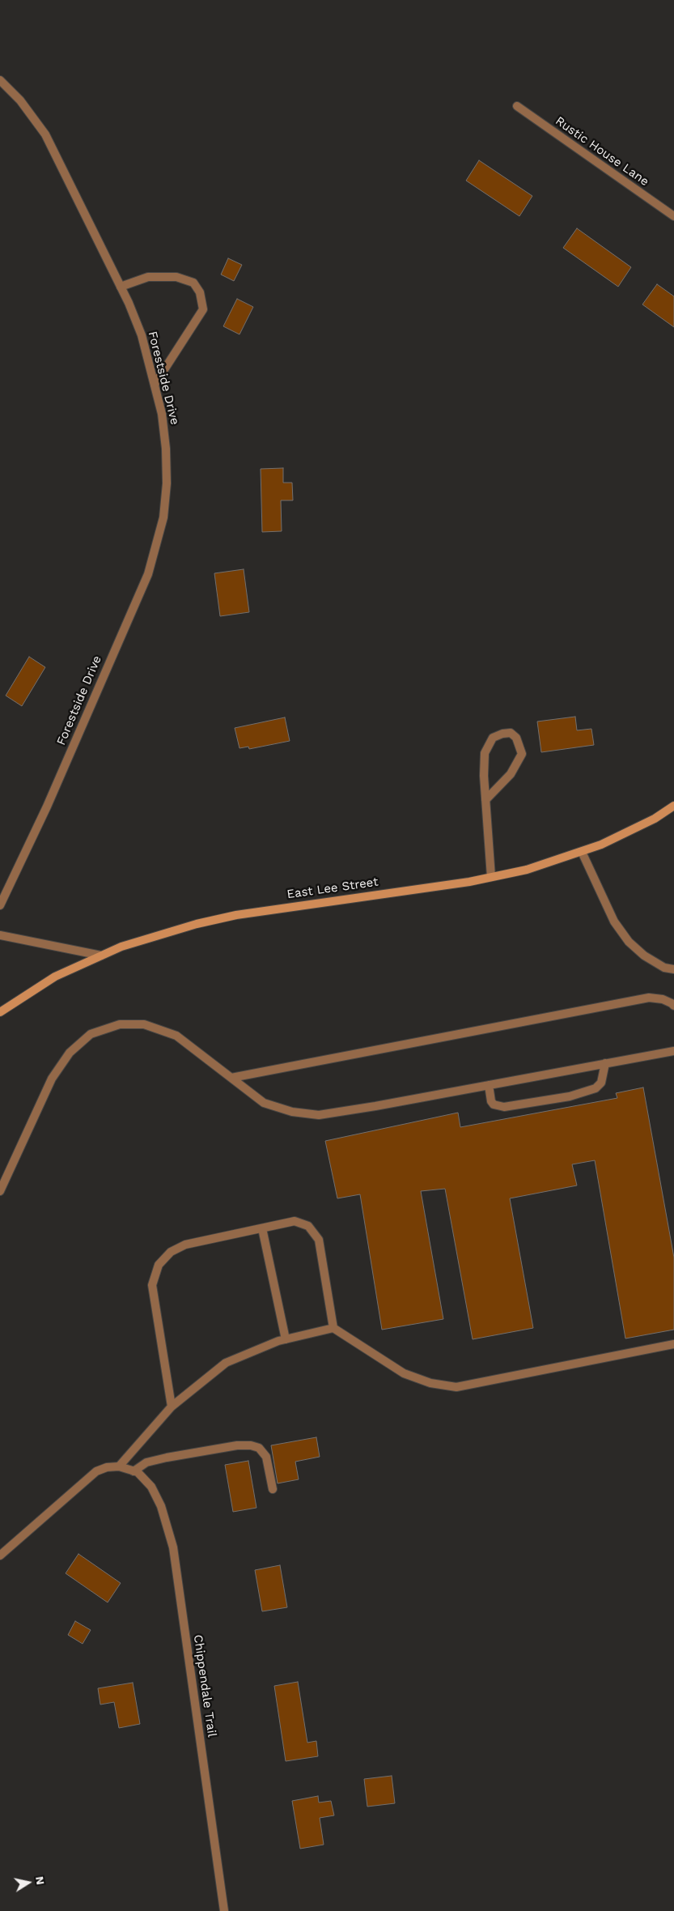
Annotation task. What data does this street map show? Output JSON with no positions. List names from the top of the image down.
{
  "streets": {
    "street": [
      "Rustic House Lane",
      "Forestside Drive",
      "East Lee Street",
      "Chippendale Trail"
    ]
  },
  "north": "right"
}
